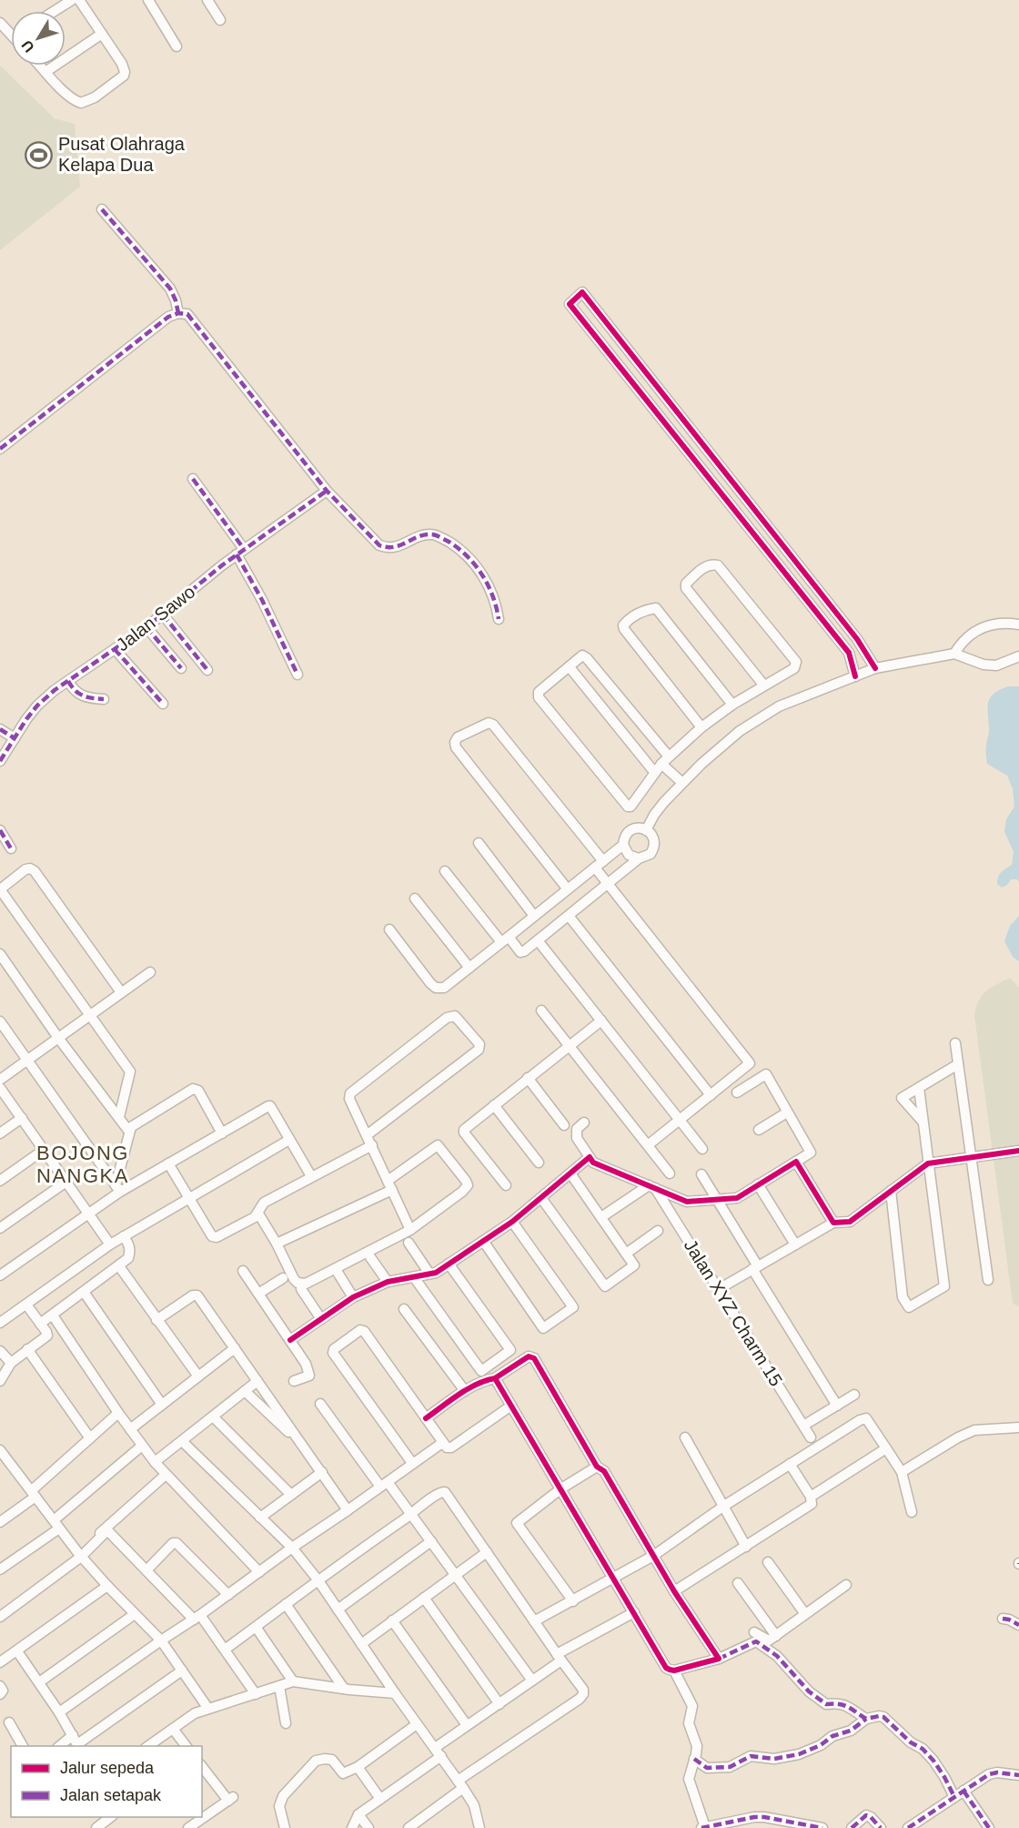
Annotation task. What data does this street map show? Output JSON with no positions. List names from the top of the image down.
{
  "streets": {
    "street": ["Jalan Sawo", "Jalan XYZ Charm 15"]
  },
  "districts": ["BOJONG NANGKA"],
  "places": {
    "sports": ["Pusat Olahraga Kelapa Dua"]
  },
  "legend": ["Jalur sepeda", "Jalan setapak"],
  "north": "bottom left"
}
